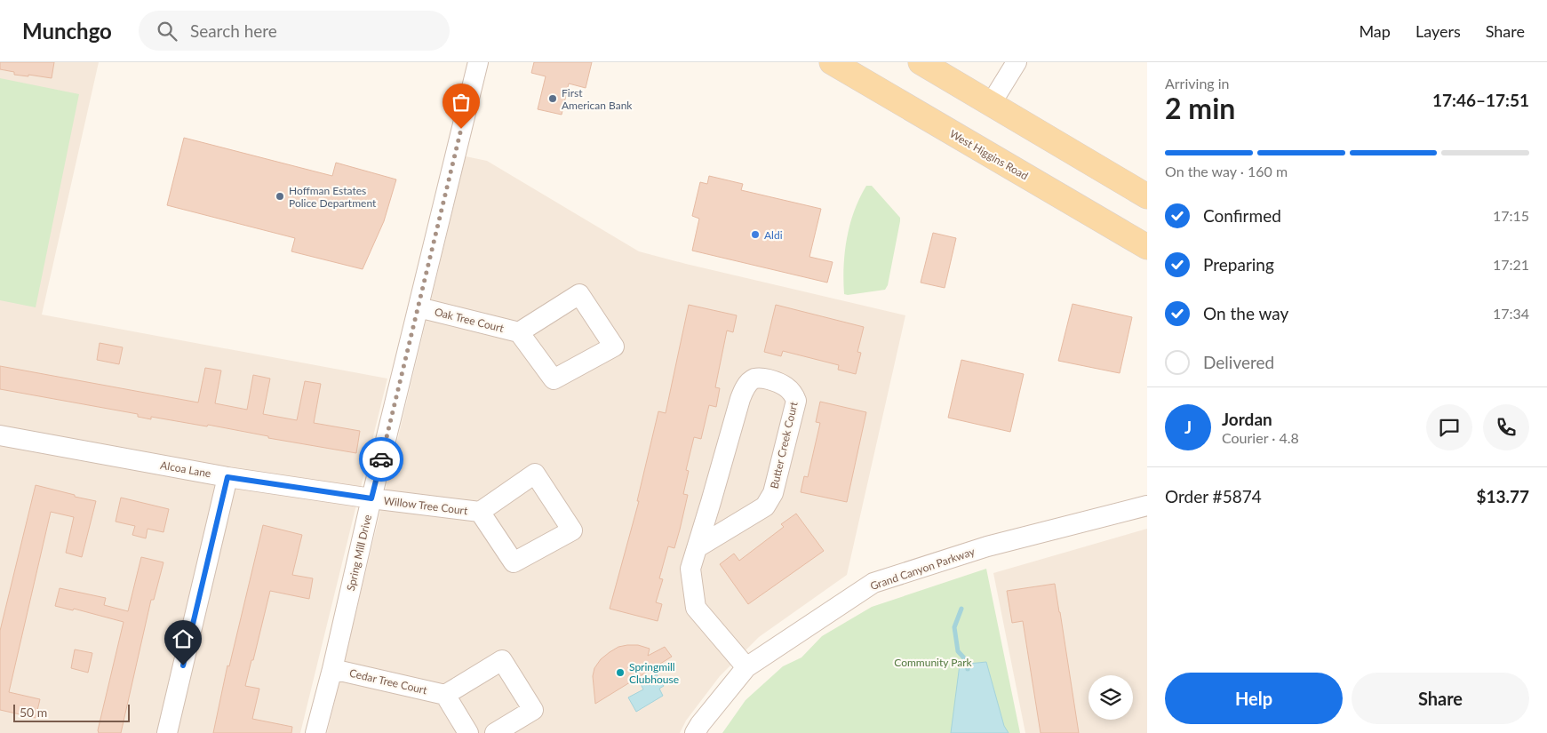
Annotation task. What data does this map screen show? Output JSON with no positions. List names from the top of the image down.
{
  "streets": {
    "main road": ["West Higgins Road"],
    "street": [
      "Oak Tree Court",
      "Butter Creek Court",
      "Alcoa Lane",
      "Willow Tree Court",
      "Spring Mill Drive",
      "Grand Canyon Parkway",
      "Cedar Tree Court"
    ]
  },
  "crossings": [
    ["Oak Tree Court", "Spring Mill Drive"],
    ["Butter Creek Court", "Grand Canyon Parkway"],
    ["Alcoa Lane", "Willow Tree Court"],
    ["Alcoa Lane", "Spring Mill Drive"],
    ["Willow Tree Court", "Spring Mill Drive"],
    ["Spring Mill Drive", "Cedar Tree Court"]
  ],
  "parks": ["Community Park"],
  "places": [
    "First American Bank",
    "Hoffman Estates Police Department",
    "Aldi",
    "Springmill Clubhouse"
  ],
  "scale_bar": "50 m",
  "page": {
    "header": "Munchgo",
    "search": "Search here",
    "nav": ["Map", "Layers", "Share"],
    "heading": ["2 min", "Arriving in", "17:46–17:51"],
    "panel": [
      "Jordan",
      "Courier · 4.8",
      "Order #5874",
      "$13.77"
    ],
    "bar": "On the way · 160 m",
    "list": [
      ["Confirmed", "17:15"],
      ["Preparing", "17:21"],
      ["On the way", "17:34"],
      "Delivered"
    ],
    "round": "J",
    "buttons": ["Help", "Share"],
    "scale": "50 m"
  }
}
